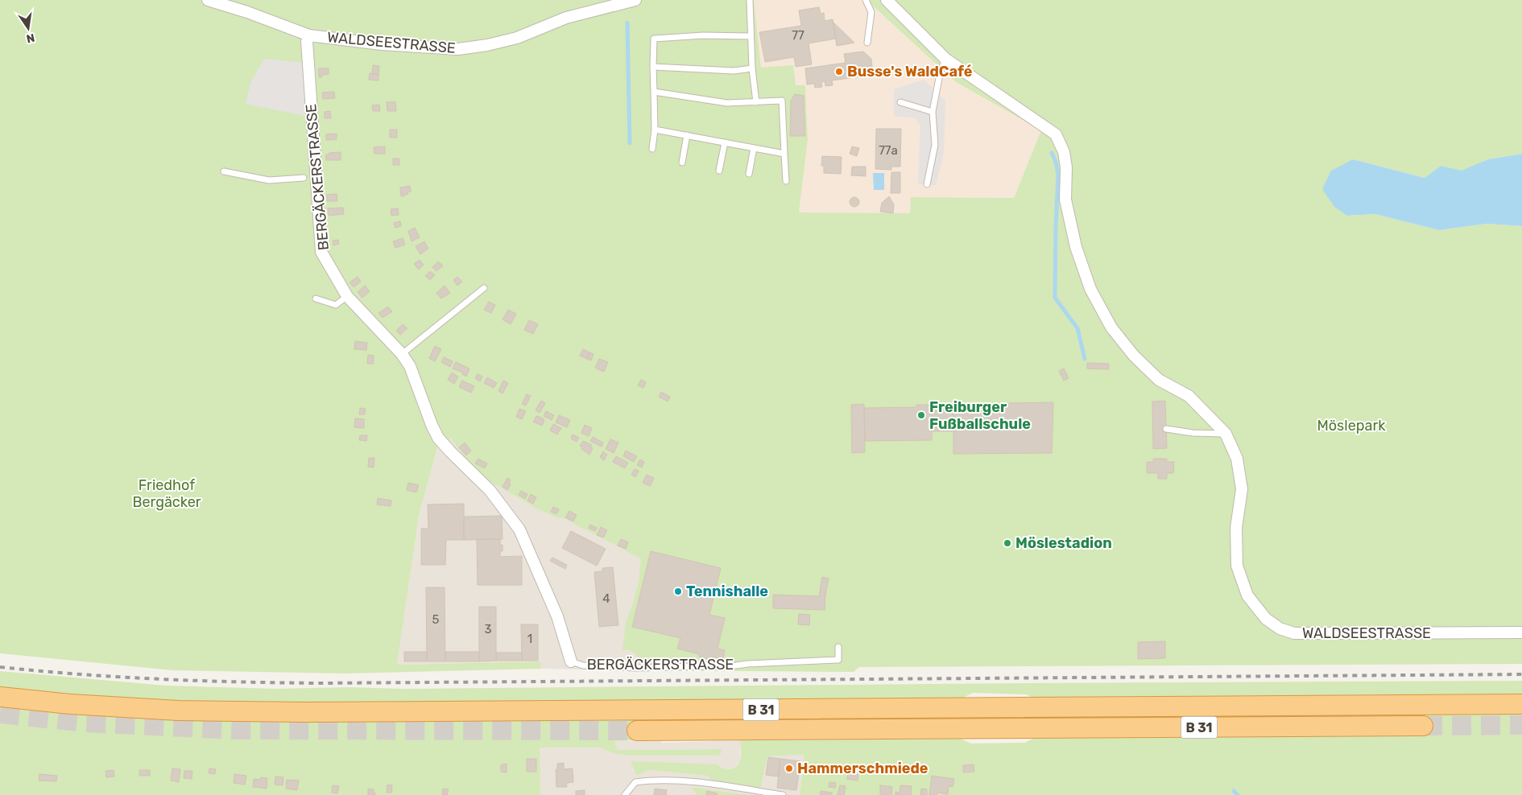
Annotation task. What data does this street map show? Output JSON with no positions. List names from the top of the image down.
{
  "streets": {
    "highway": ["B 31"],
    "street": ["WALDSEESTRASSE", "BERGÄCKERSTRASSE"]
  },
  "crossings": [
    ["WALDSEESTRASSE", "BERGÄCKERSTRASSE"]
  ],
  "parks": ["Möslepark", "Friedhof Bergäcker"],
  "places": [
    "Busse's WaldCafé",
    "Freiburger Fußballschule",
    "Möslestadion",
    "Tennishalle",
    "Hammerschmiede"
  ],
  "house_numbers": [
    "77",
    "77a",
    "4",
    "5",
    "3",
    "1"
  ],
  "north": "bottom"
}
